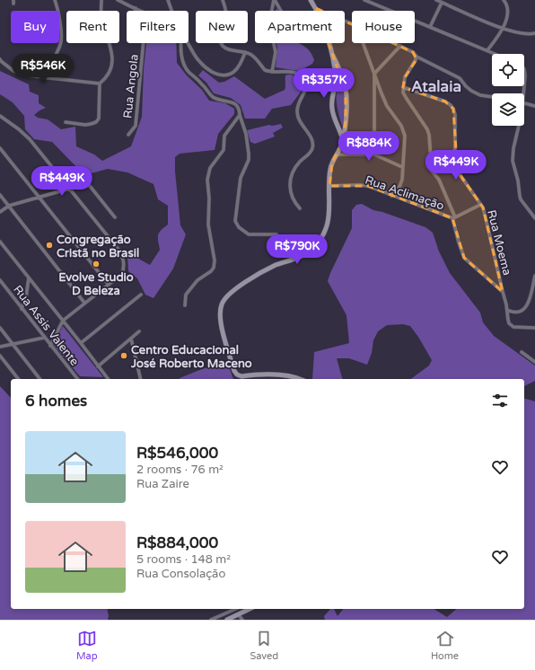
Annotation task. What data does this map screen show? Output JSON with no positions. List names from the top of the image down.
{
  "streets": {
    "street": [
      "Rua Angola",
      "Rua Aclimação",
      "Rua Moema",
      "Rua Assis Valente"
    ]
  },
  "districts": ["Atalaia"],
  "places": ["Congregação Cristã no Brasil", "Evolve Studio D Beleza", "Centro Educacional José Roberto Maceno"],
  "page": {
    "chip": [
      "Buy",
      "Rent",
      "Filters",
      "New",
      "Apartment",
      "House"
    ],
    "price": [
      "R$546K",
      "R$357K",
      "R$884K",
      "R$449K",
      "R$449K",
      "R$790K"
    ],
    "heading": "6 homes",
    "list": [
      {
        "name": "R$546,000",
        "note": "2 rooms · 76 m² · Rua Zaire"
      },
      {
        "name": "R$884,000",
        "note": "5 rooms · 148 m² · Rua Consolação"
      }
    ],
    "tabs": ["Map", "Saved", "Home"]
  }
}
